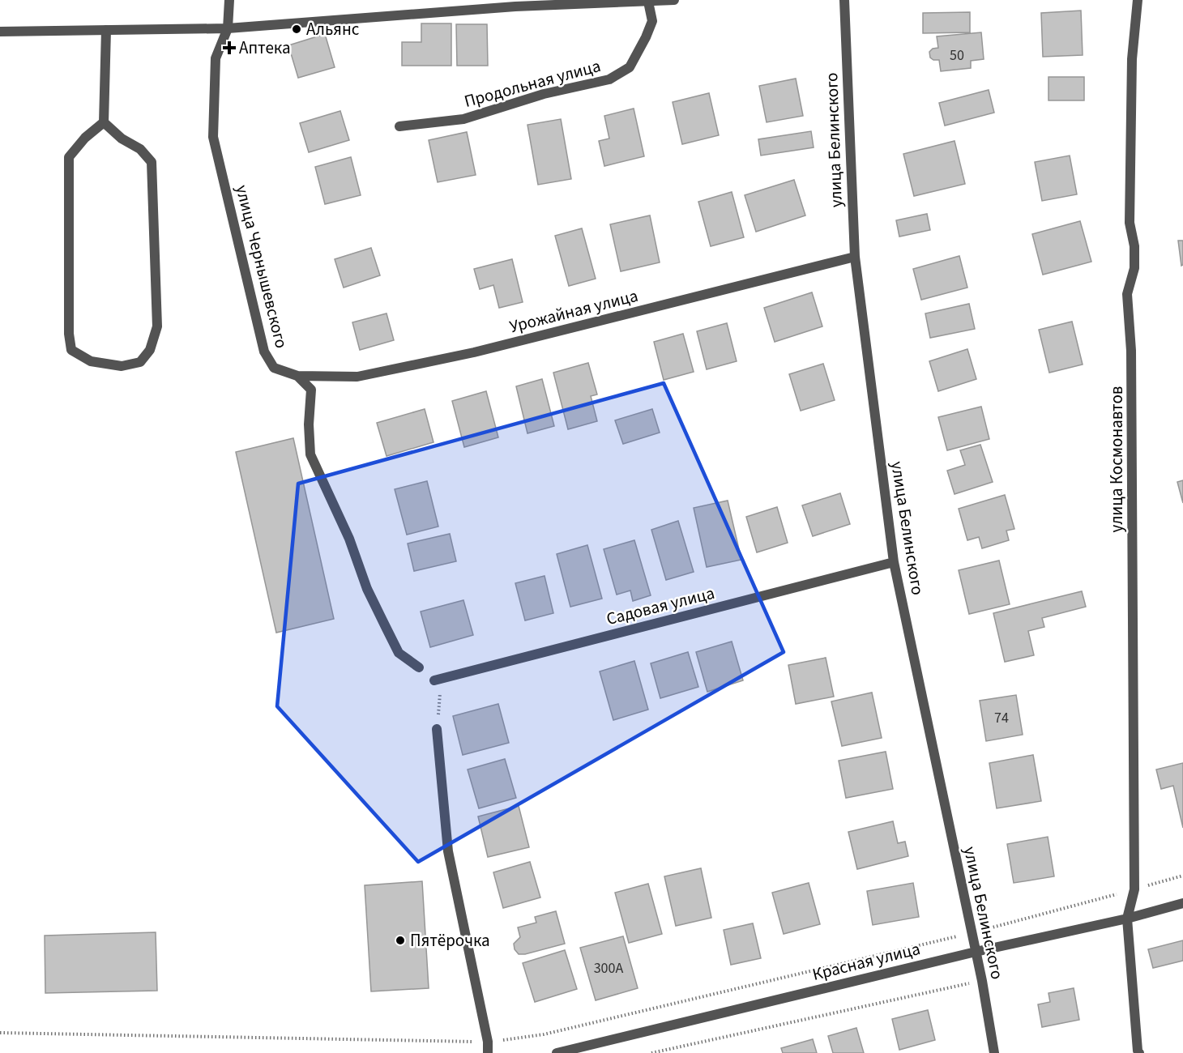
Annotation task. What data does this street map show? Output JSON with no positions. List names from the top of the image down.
{
  "streets": {
    "street": [
      "Продольная улица",
      "улица Белинского",
      "улица Чернышевского",
      "Урожайная улица",
      "улица Космонавтов",
      "Садовая улица",
      "Красная улица"
    ]
  },
  "crossings": [
    ["улица Белинского", "Урожайная улица"],
    ["улица Белинского", "Садовая улица"],
    ["улица Белинского", "Красная улица"],
    ["улица Чернышевского", "Урожайная улица"],
    ["улица Космонавтов", "Красная улица"]
  ],
  "places": {
    "other": ["Альянс", "Пятёрочка"],
    "health": ["Аптека"]
  },
  "house_numbers": ["50", "74", "300А"]
}
